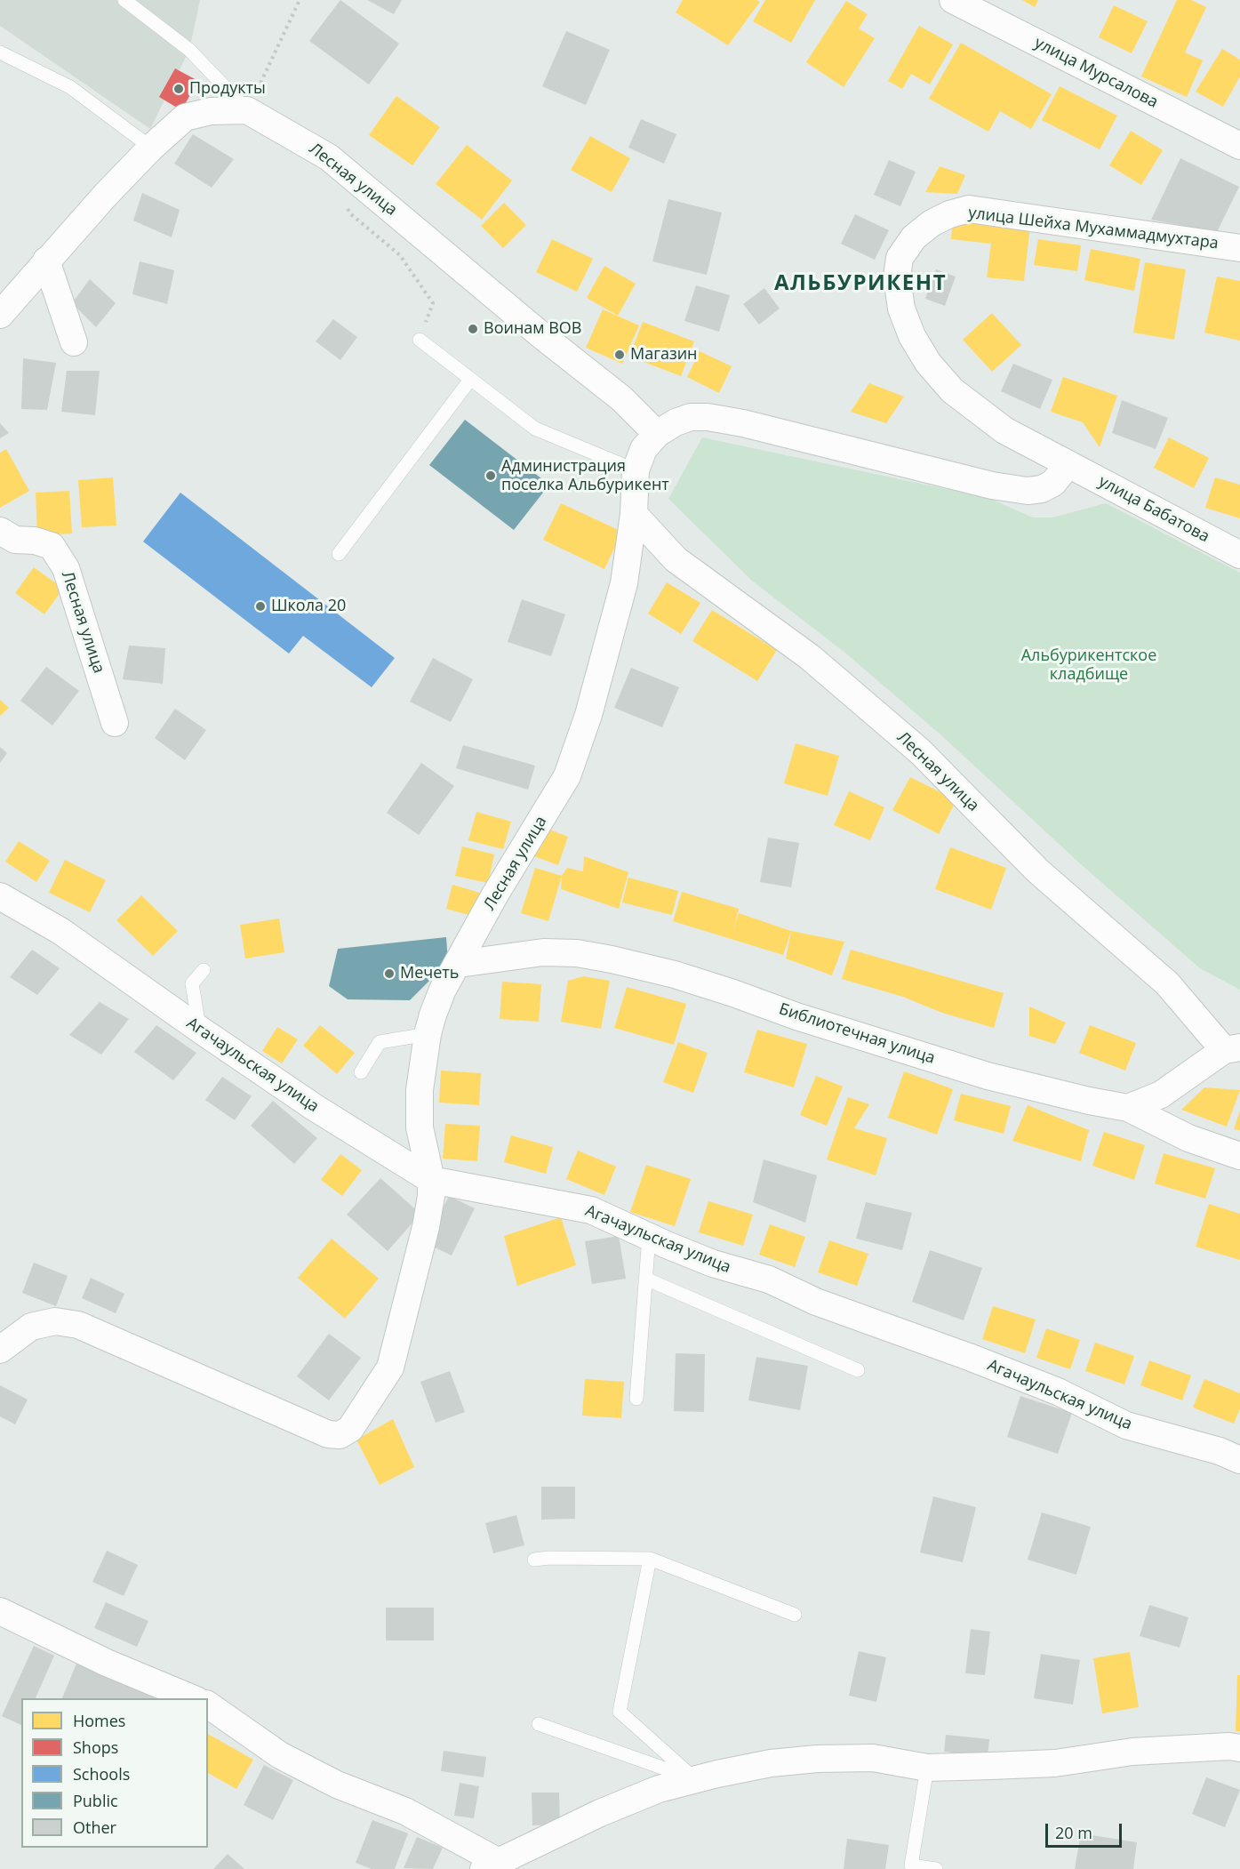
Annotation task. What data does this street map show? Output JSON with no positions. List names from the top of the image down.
{
  "streets": {
    "street": [
      "улица Мурсалова",
      "Лесная улица",
      "улица Шейха Мухаммадмухтара",
      "улица Бабатова",
      "Библиотечная улица",
      "Агачаульская улица"
    ]
  },
  "crossings": [
    ["Лесная улица", "улица Шейха Мухаммадмухтара"],
    ["Лесная улица", "улица Бабатова"],
    ["Лесная улица", "Библиотечная улица"],
    ["Лесная улица", "Агачаульская улица"],
    ["улица Шейха Мухаммадмухтара", "улица Бабатова"]
  ],
  "districts": ["АЛЬБУРИКЕНТ"],
  "parks": ["Альбурикентское кладбище"],
  "places": [
    "Продукты",
    "Воинам ВОВ",
    "Магазин",
    "Администрация поселка Альбурикент",
    "Школа 20",
    "Мечеть"
  ],
  "legend": [
    "Homes",
    "Shops",
    "Schools",
    "Public",
    "Other"
  ],
  "scale_bar": "20 m"
}
